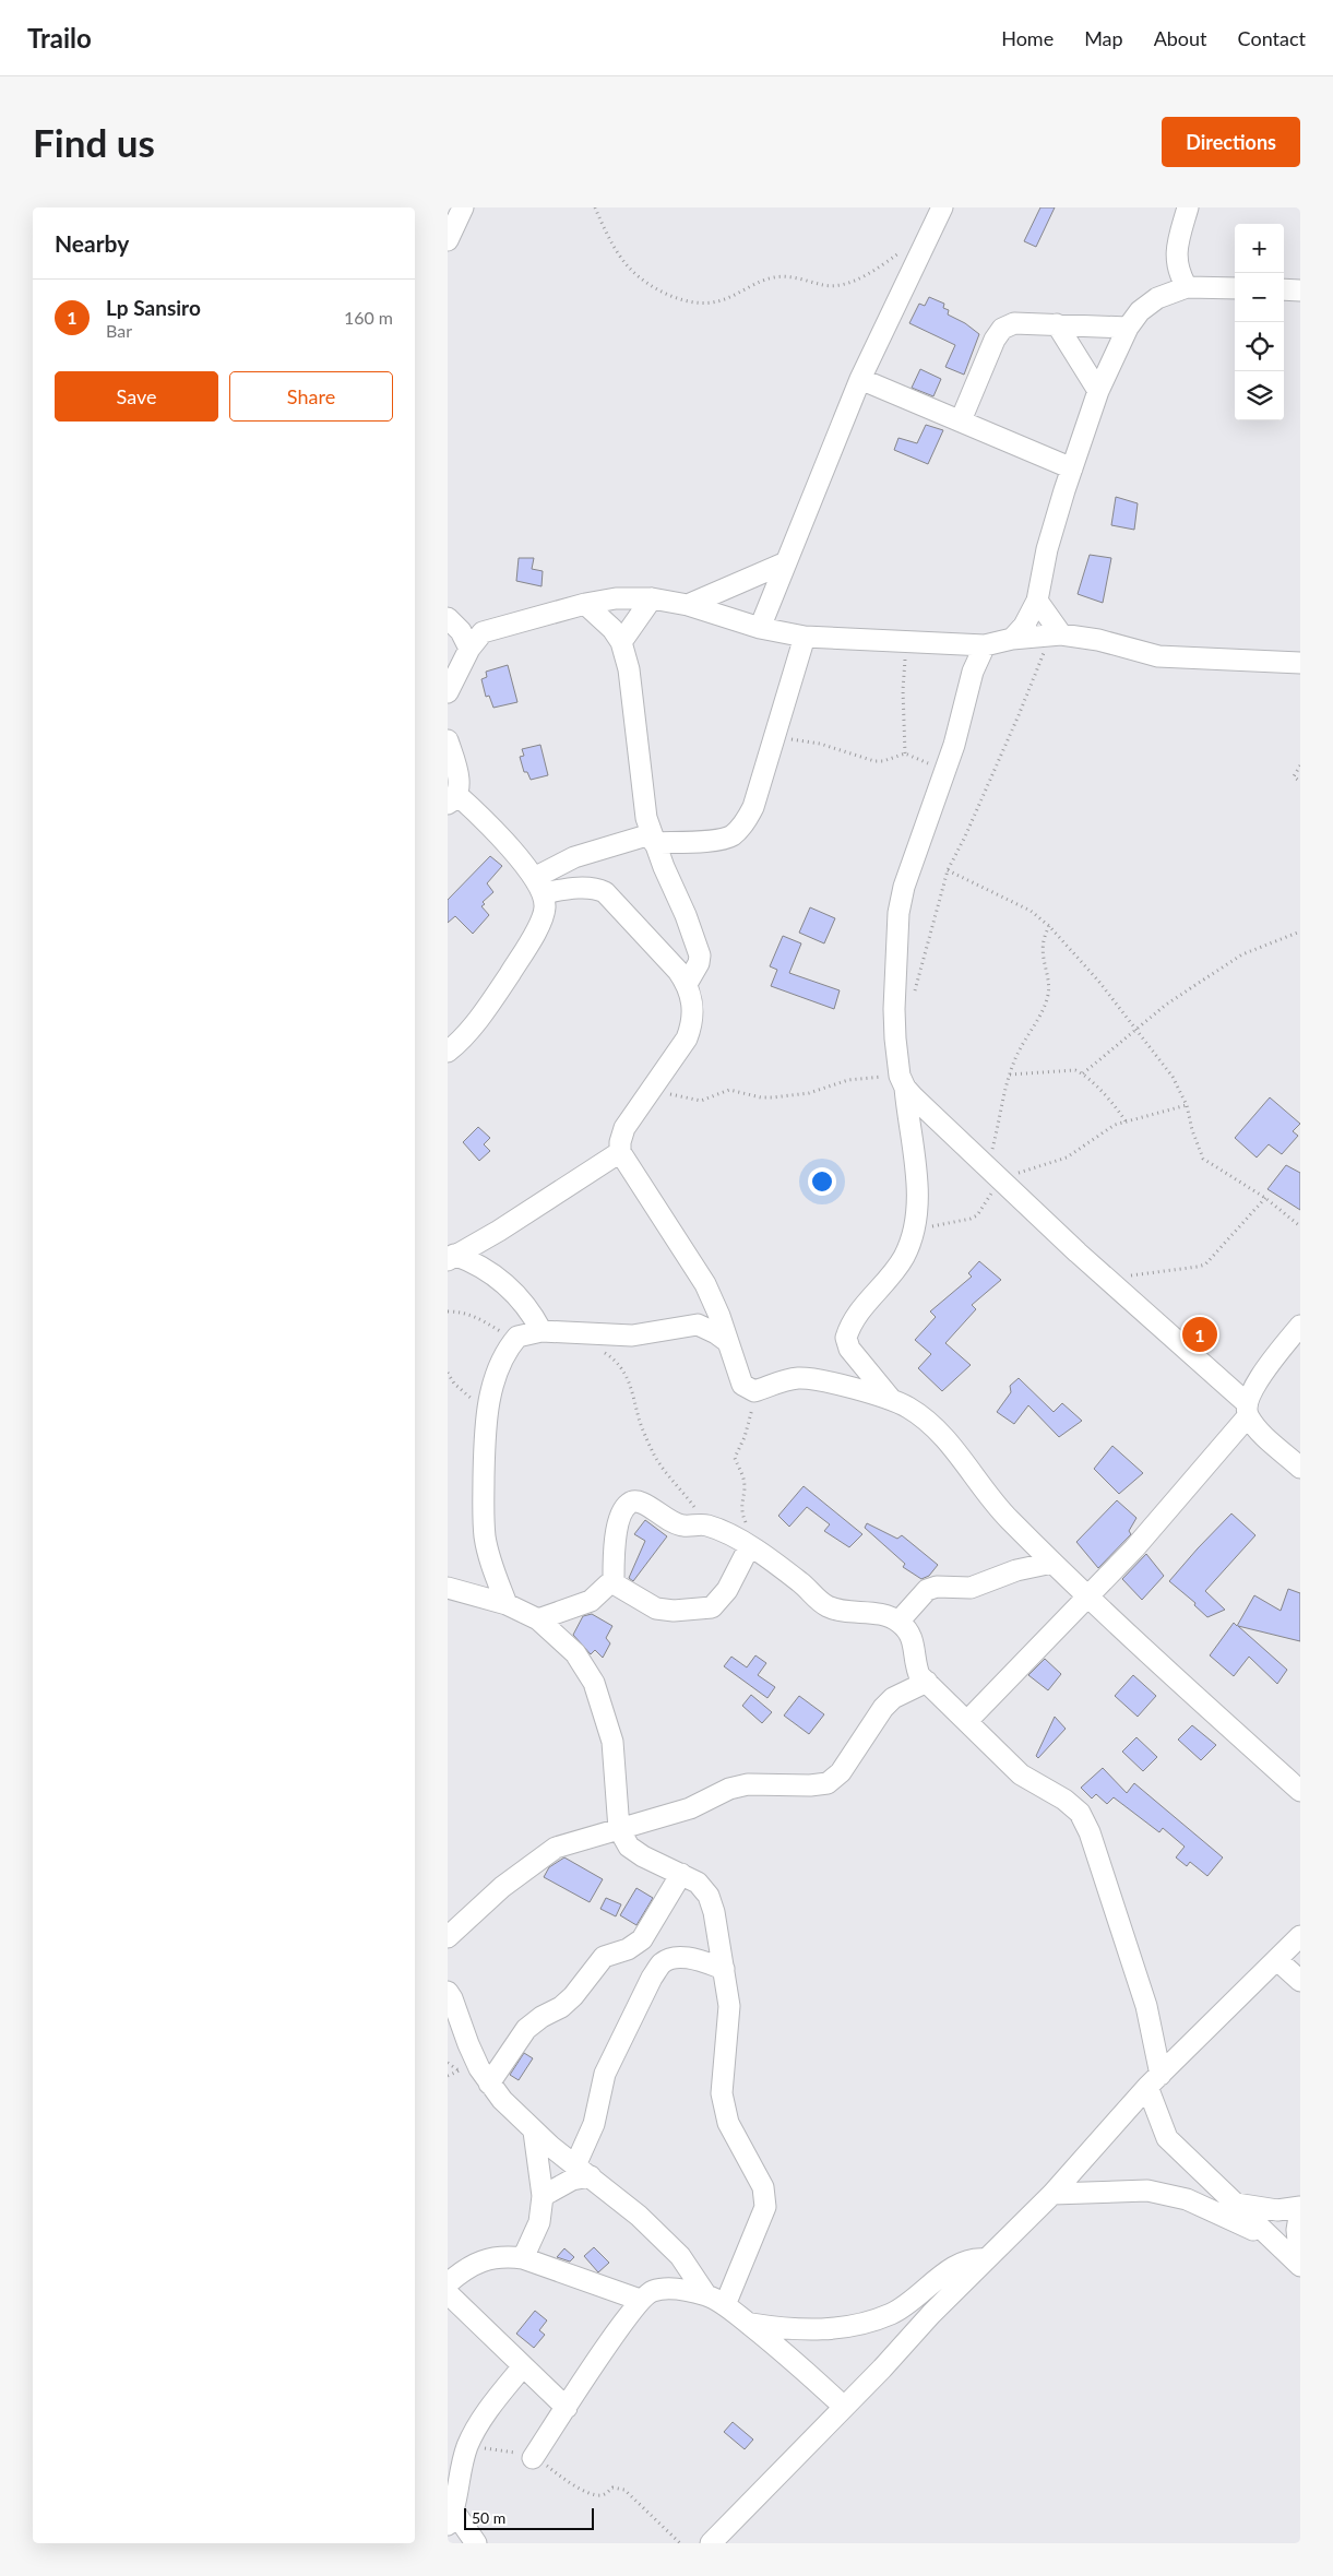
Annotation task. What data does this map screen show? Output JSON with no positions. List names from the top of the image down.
{
  "scale_bar": "50 m",
  "page": {
    "header": "Trailo",
    "nav": [
      "Home",
      "Map",
      "About",
      "Contact"
    ],
    "buttons": [
      "Directions",
      ["Save", "Share"]
    ],
    "title": "Find us",
    "heading": "Nearby",
    "map_buttons": ["+", "−"],
    "list": [
      {
        "mark": "1",
        "name": "Lp Sansiro",
        "note": "Bar",
        "value": "160 m"
      }
    ],
    "pins": "1",
    "scale": "50 m"
  }
}
